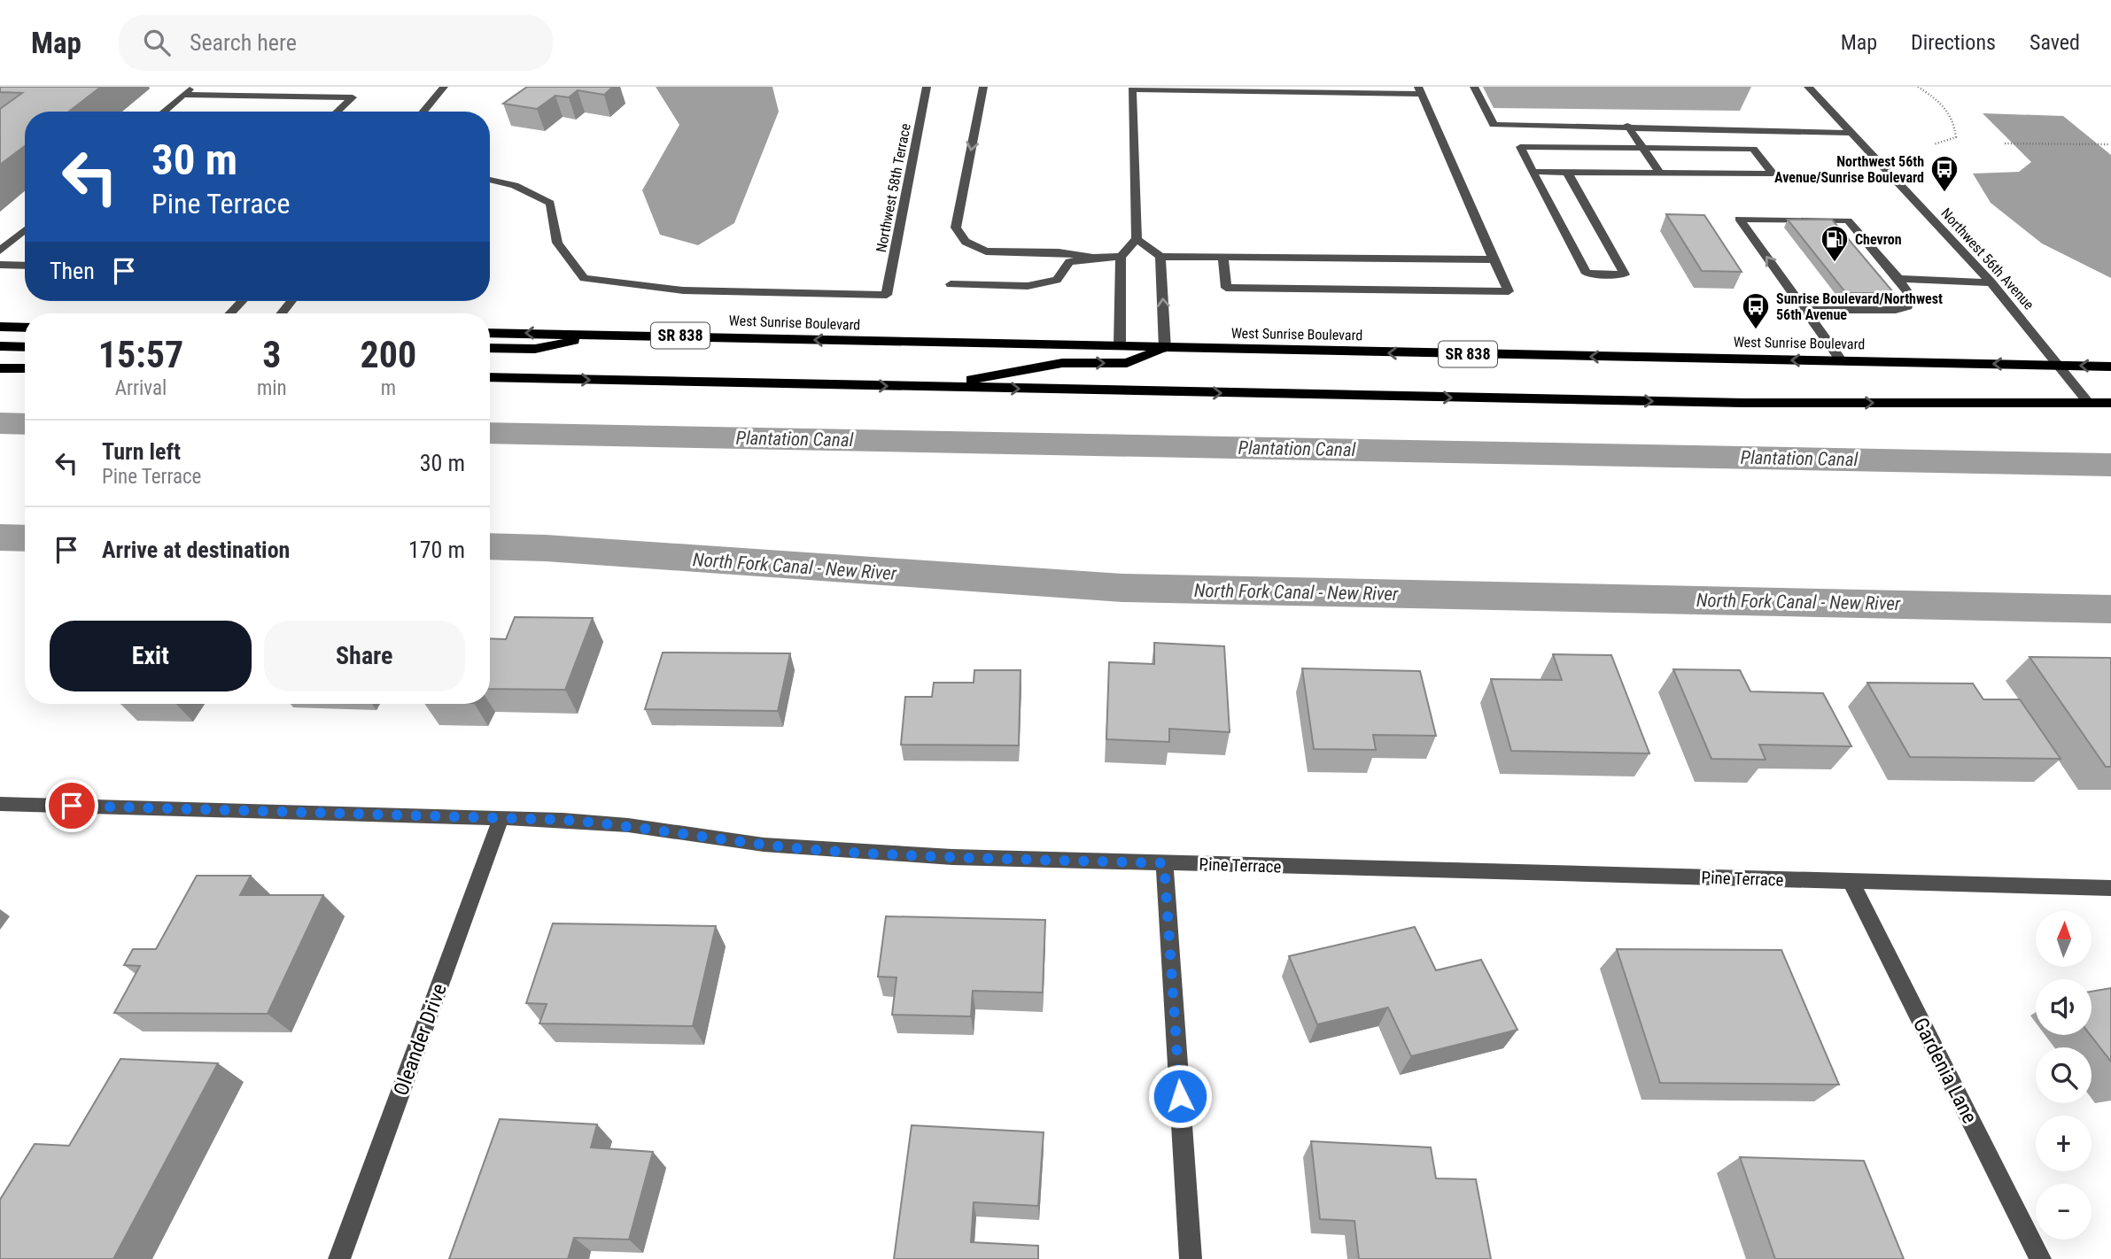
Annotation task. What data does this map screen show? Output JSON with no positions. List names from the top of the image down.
{
  "streets": {
    "highway": ["West Sunrise Boulevard", "SR 838"],
    "street": [
      "Northwest 58th Terrace",
      "Northwest 56th Avenue",
      "Pine Terrace",
      "Oleander Drive",
      "Gardenia Lane"
    ]
  },
  "crossings": [
    ["Northwest 56th Avenue", "West Sunrise Boulevard"],
    ["Pine Terrace", "Oleander Drive"],
    ["Pine Terrace", "Gardenia Lane"]
  ],
  "water": ["Plantation Canal", "North Fork Canal - New River"],
  "places": {
    "bus stop": ["Northwest 56th Avenue/Sunrise Boulevard", "Sunrise Boulevard/Northwest 56th Avenue"],
    "fuel station": ["Chevron"]
  },
  "north": "top",
  "page": {
    "header": "Map",
    "search": "Search here",
    "nav": ["Map", "Directions", "Saved"],
    "turn": ["30 m", "Pine Terrace"],
    "then": "Then",
    "eta": [
      "15:57",
      "Arrival",
      "3",
      "min",
      "200",
      "m"
    ],
    "list": [
      {
        "name": "Turn left",
        "note": "Pine Terrace",
        "value": "30 m"
      },
      {
        "name": "Arrive at destination",
        "value": "170 m"
      }
    ],
    "buttons": ["Exit", "Share"],
    "map_buttons": ["+", "−"]
  }
}
